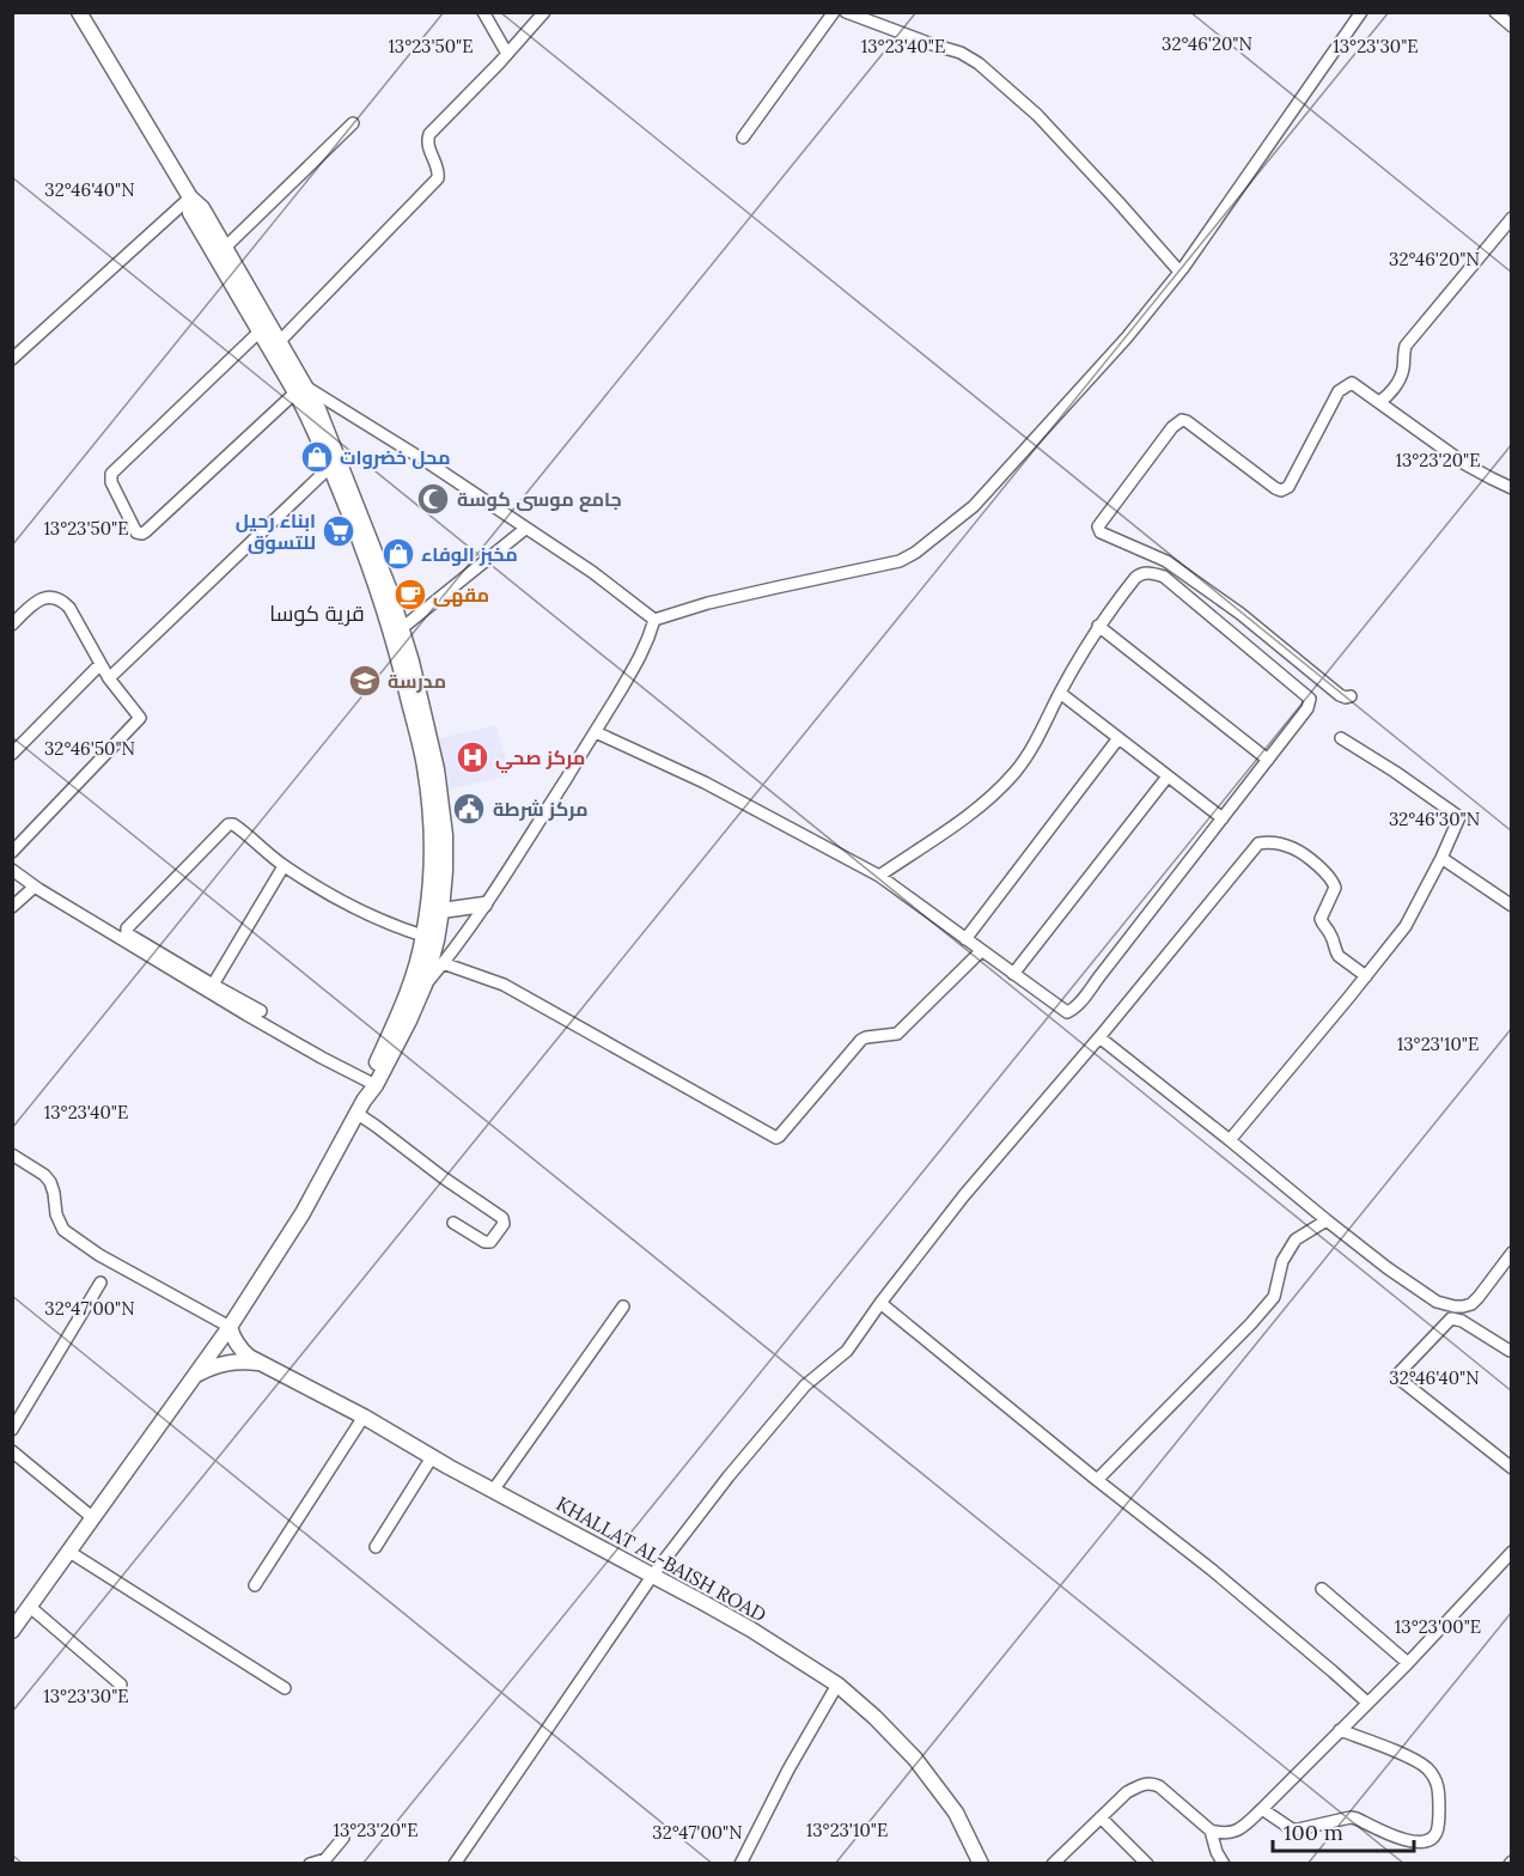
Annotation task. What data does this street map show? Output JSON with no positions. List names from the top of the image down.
{
  "streets": {
    "street": ["KHALLAT AL-BAISH ROAD"]
  },
  "districts": ["قرية كوسا"],
  "places": {
    "shop": ["محل خضروات", "مخبز الوفاء"],
    "mosque": ["جامع موسى كوسة"],
    "supermarket": ["ابناء رحيل للتسوق"],
    "cafe": ["مقهى"],
    "school or university": ["مدرسة"],
    "hospital": ["مركز صحي"],
    "public building": ["مركز شرطة"]
  },
  "scale_bar": "100 m",
  "coordinates": [
    "32°46'20\"N",
    "13°23'50\"E",
    "13°23'40\"E",
    "13°23'30\"E",
    "32°46'40\"N",
    "13°23'20\"E",
    "32°46'50\"N",
    "32°46'30\"N",
    "13°23'10\"E",
    "32°47'00\"N",
    "13°23'00\"E"
  ]
}
